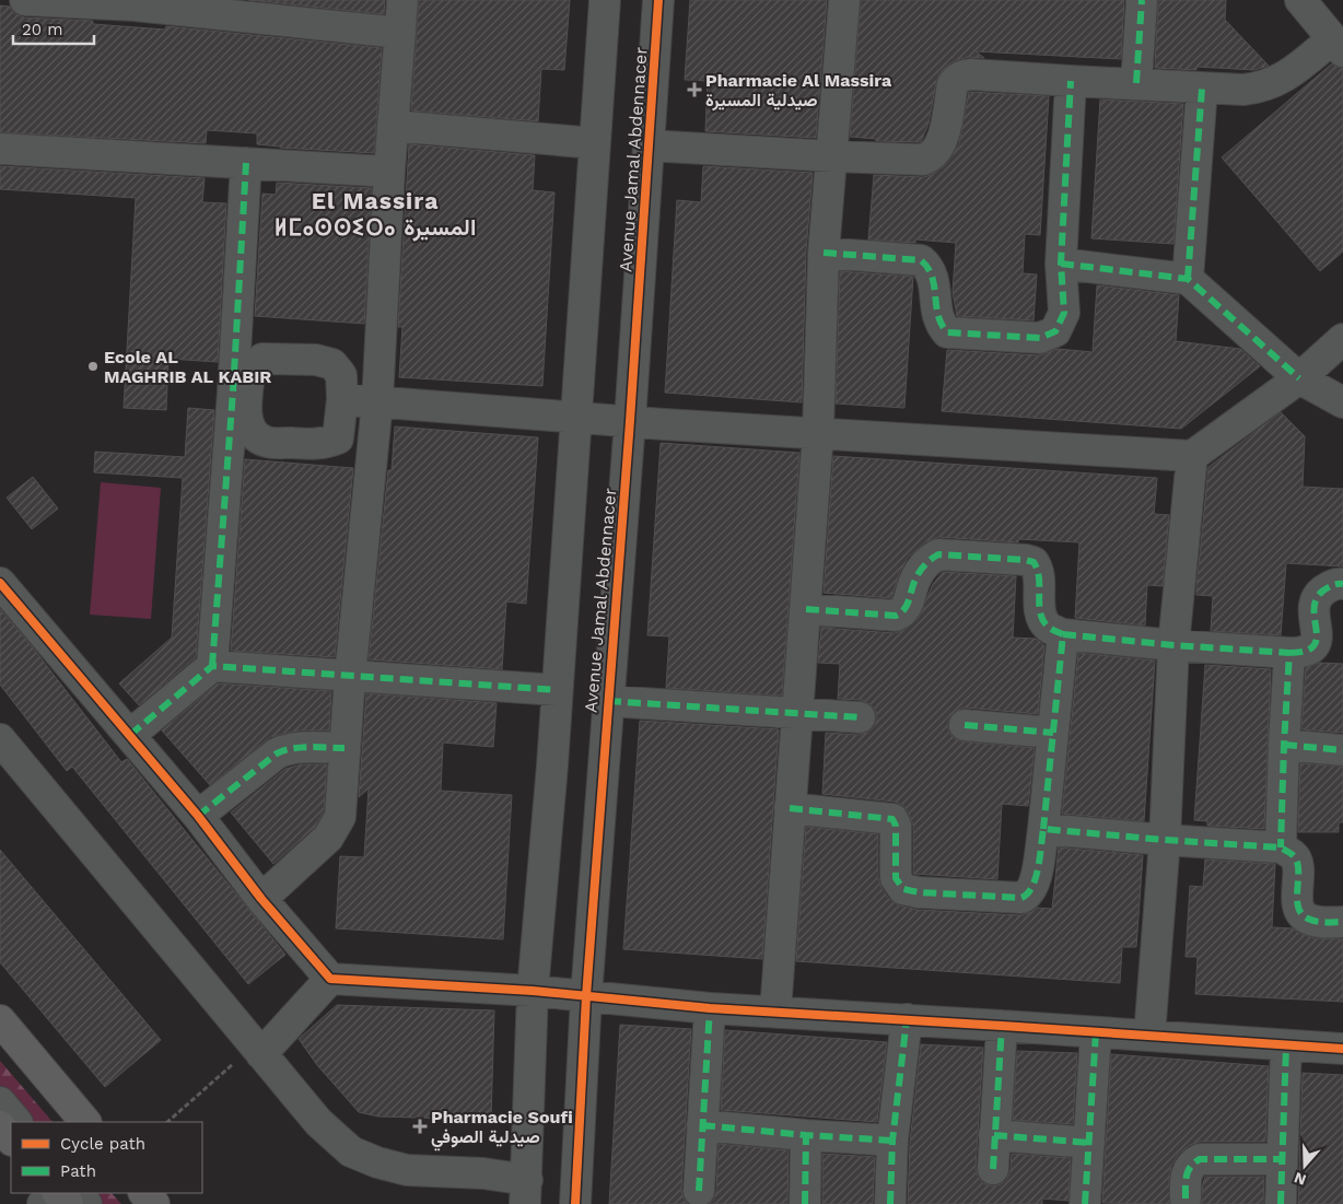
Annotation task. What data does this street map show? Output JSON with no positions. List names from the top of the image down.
{
  "streets": {
    "street": ["Avenue Jamal Abdennacer"]
  },
  "districts": ["El Massira ⵍⵎⴰⵙⵙⵉⵔⴰ المسيرة"],
  "places": {
    "health": ["Pharmacie Al Massira صيدلية المسيرة", "Pharmacie Soufi صيدلية الصوفي"],
    "other": ["Ecole AL MAGHRIB AL KABIR"]
  },
  "legend": ["Cycle path", "Path"],
  "scale_bar": "20 m",
  "north": "bottom"
}
